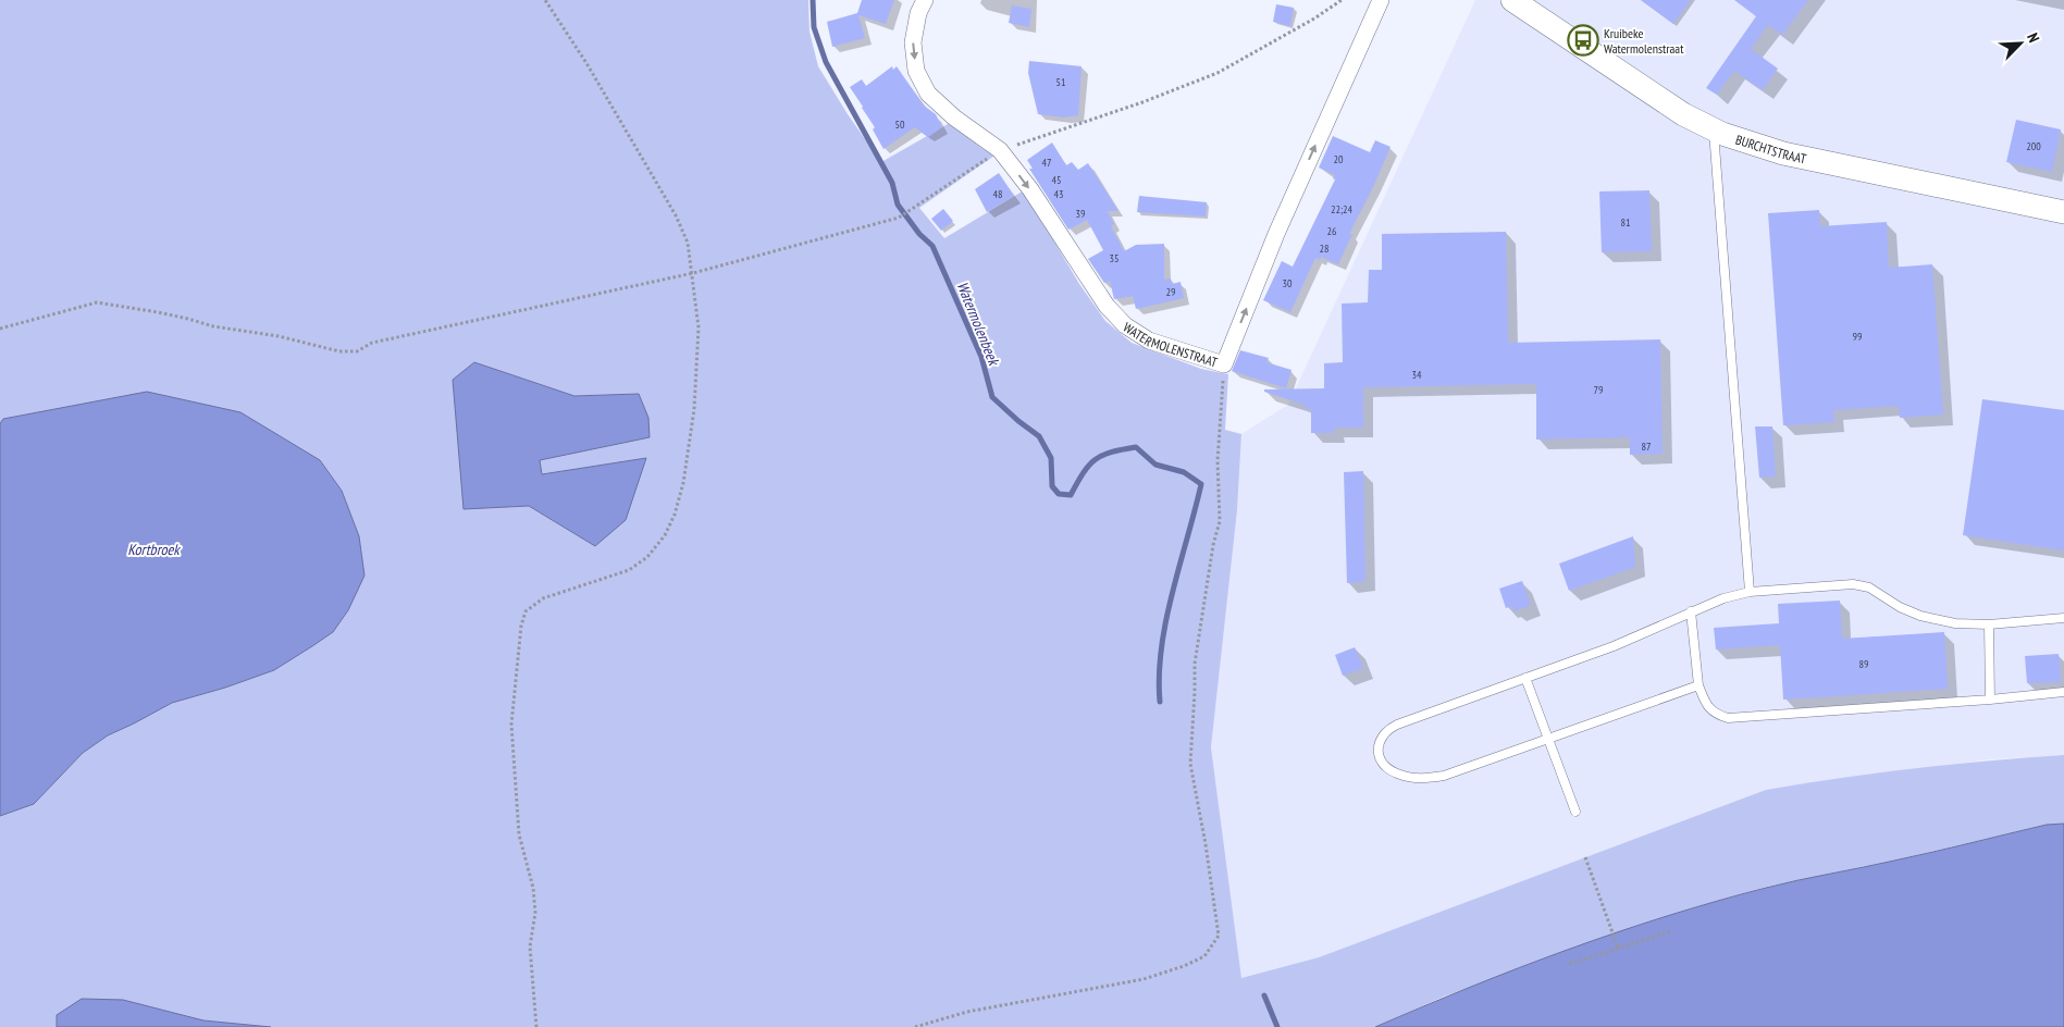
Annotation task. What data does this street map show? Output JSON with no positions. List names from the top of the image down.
{
  "streets": {
    "main road": ["BURCHTSTRAAT"],
    "street": ["WATERMOLENSTRAAT"]
  },
  "water": ["Watermolenbeek", "Kortbroek"],
  "places": {
    "bus stop": ["Kruibeke Watermolenstraat"]
  },
  "house_numbers": [
    "51",
    "50",
    "200",
    "20",
    "47",
    "45",
    "48",
    "43",
    "22;24",
    "39",
    "81",
    "26",
    "28",
    "35",
    "30",
    "29",
    "99",
    "34",
    "79",
    "87",
    "89"
  ],
  "north": "top right"
}
